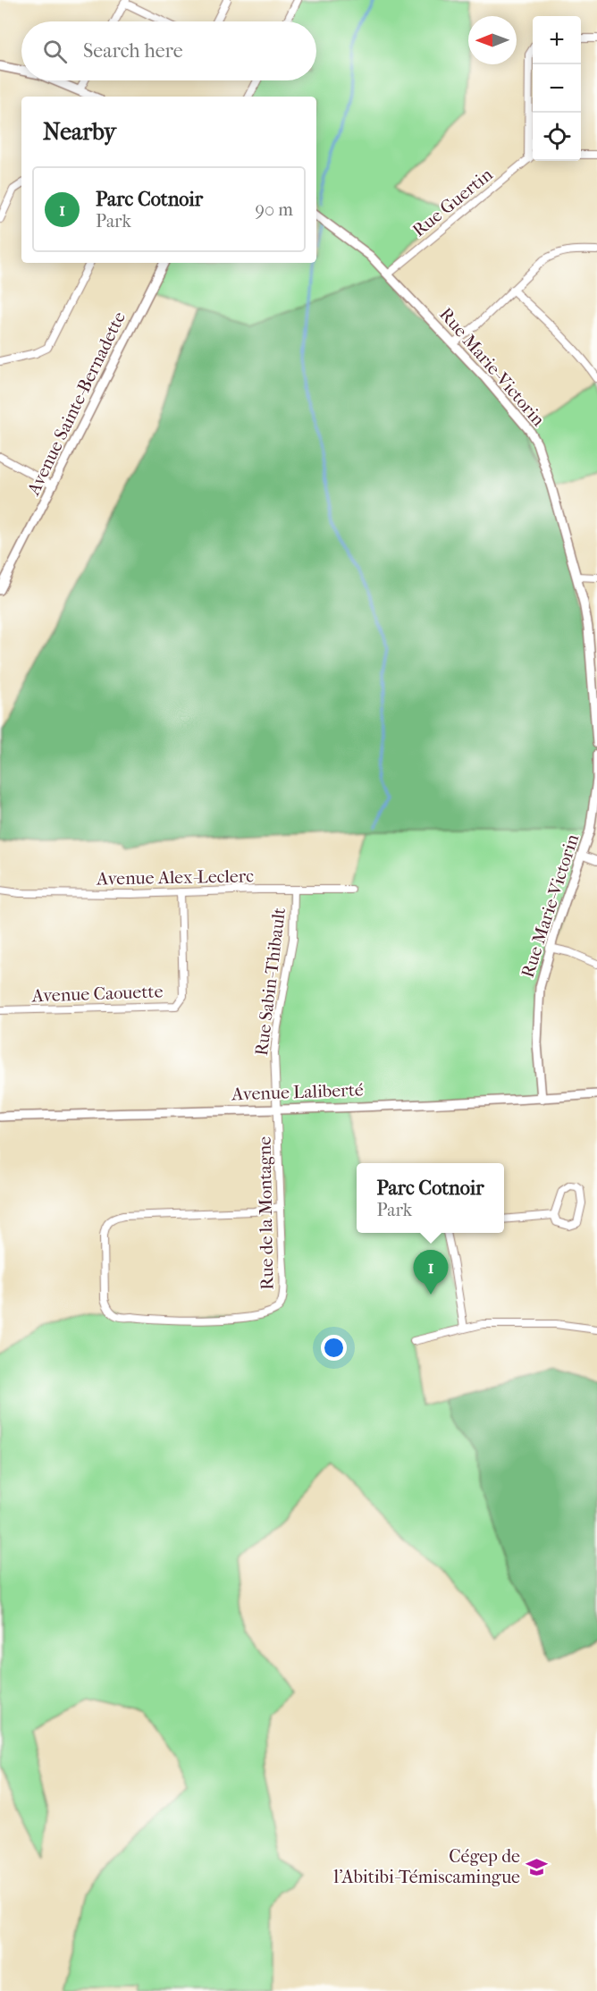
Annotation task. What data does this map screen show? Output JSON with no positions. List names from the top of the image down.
{
  "streets": {
    "street": [
      "Rue Guertin",
      "Rue Marie-Victorin",
      "Avenue Sainte-Bernadette",
      "Avenue Alex-Leclerc",
      "Rue Sabin-Thibault",
      "Avenue Caouette",
      "Avenue Laliberté",
      "Rue de la Montagne"
    ]
  },
  "crossings": [
    ["Rue Guertin", "Rue Marie-Victorin"],
    ["Rue Marie-Victorin", "Avenue Laliberté"],
    ["Avenue Alex-Leclerc", "Rue Sabin-Thibault"],
    ["Avenue Alex-Leclerc", "Avenue Caouette"],
    ["Rue Sabin-Thibault", "Avenue Laliberté"],
    ["Rue Sabin-Thibault", "Rue de la Montagne"],
    ["Avenue Laliberté", "Rue de la Montagne"]
  ],
  "places": {
    "school or university": ["Cégep de l'Abitibi-Témiscamingue"]
  },
  "north": "left",
  "page": {
    "map_buttons": ["+", "−"],
    "search": "Search here",
    "heading": "Nearby",
    "list": [
      {
        "mark": "1",
        "name": "Parc Cotnoir",
        "note": "Park",
        "value": "90 m"
      }
    ],
    "popup": ["Parc Cotnoir", "Park"],
    "pins": "1"
  }
}
